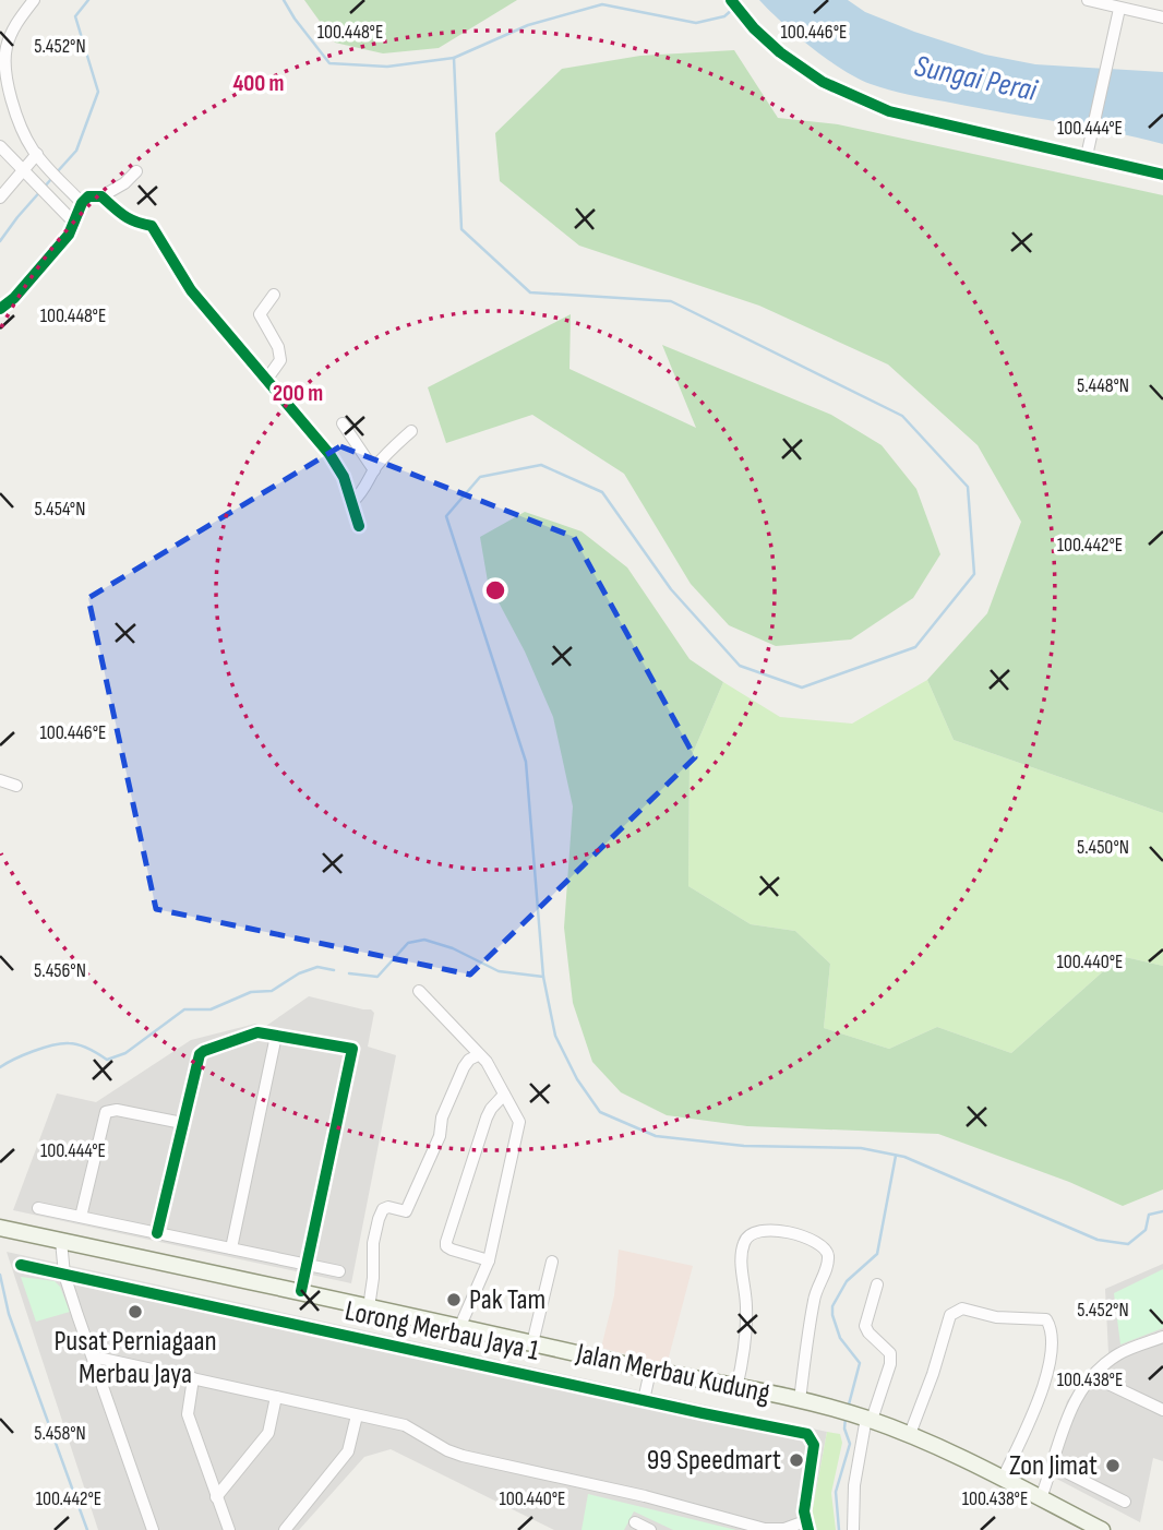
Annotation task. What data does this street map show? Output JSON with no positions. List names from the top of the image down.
{
  "streets": {
    "main road": ["Jalan Merbau Kudung"],
    "street": ["Lorong Merbau Jaya 1"]
  },
  "water": ["Sungai Perai"],
  "places": [
    "Pak Tam",
    "Pusat Perniagaan Merbau Jaya",
    "99 Speedmart",
    "Zon Jimat"
  ],
  "coordinates": [
    "100.448°E",
    "100.446°E",
    "5.452°N",
    "100.444°E",
    "5.448°N",
    "5.454°N",
    "100.442°E",
    "5.450°N",
    "100.440°E",
    "5.456°N",
    "100.438°E",
    "5.458°N"
  ],
  "rings": ["400 m", "200 m"]
}
